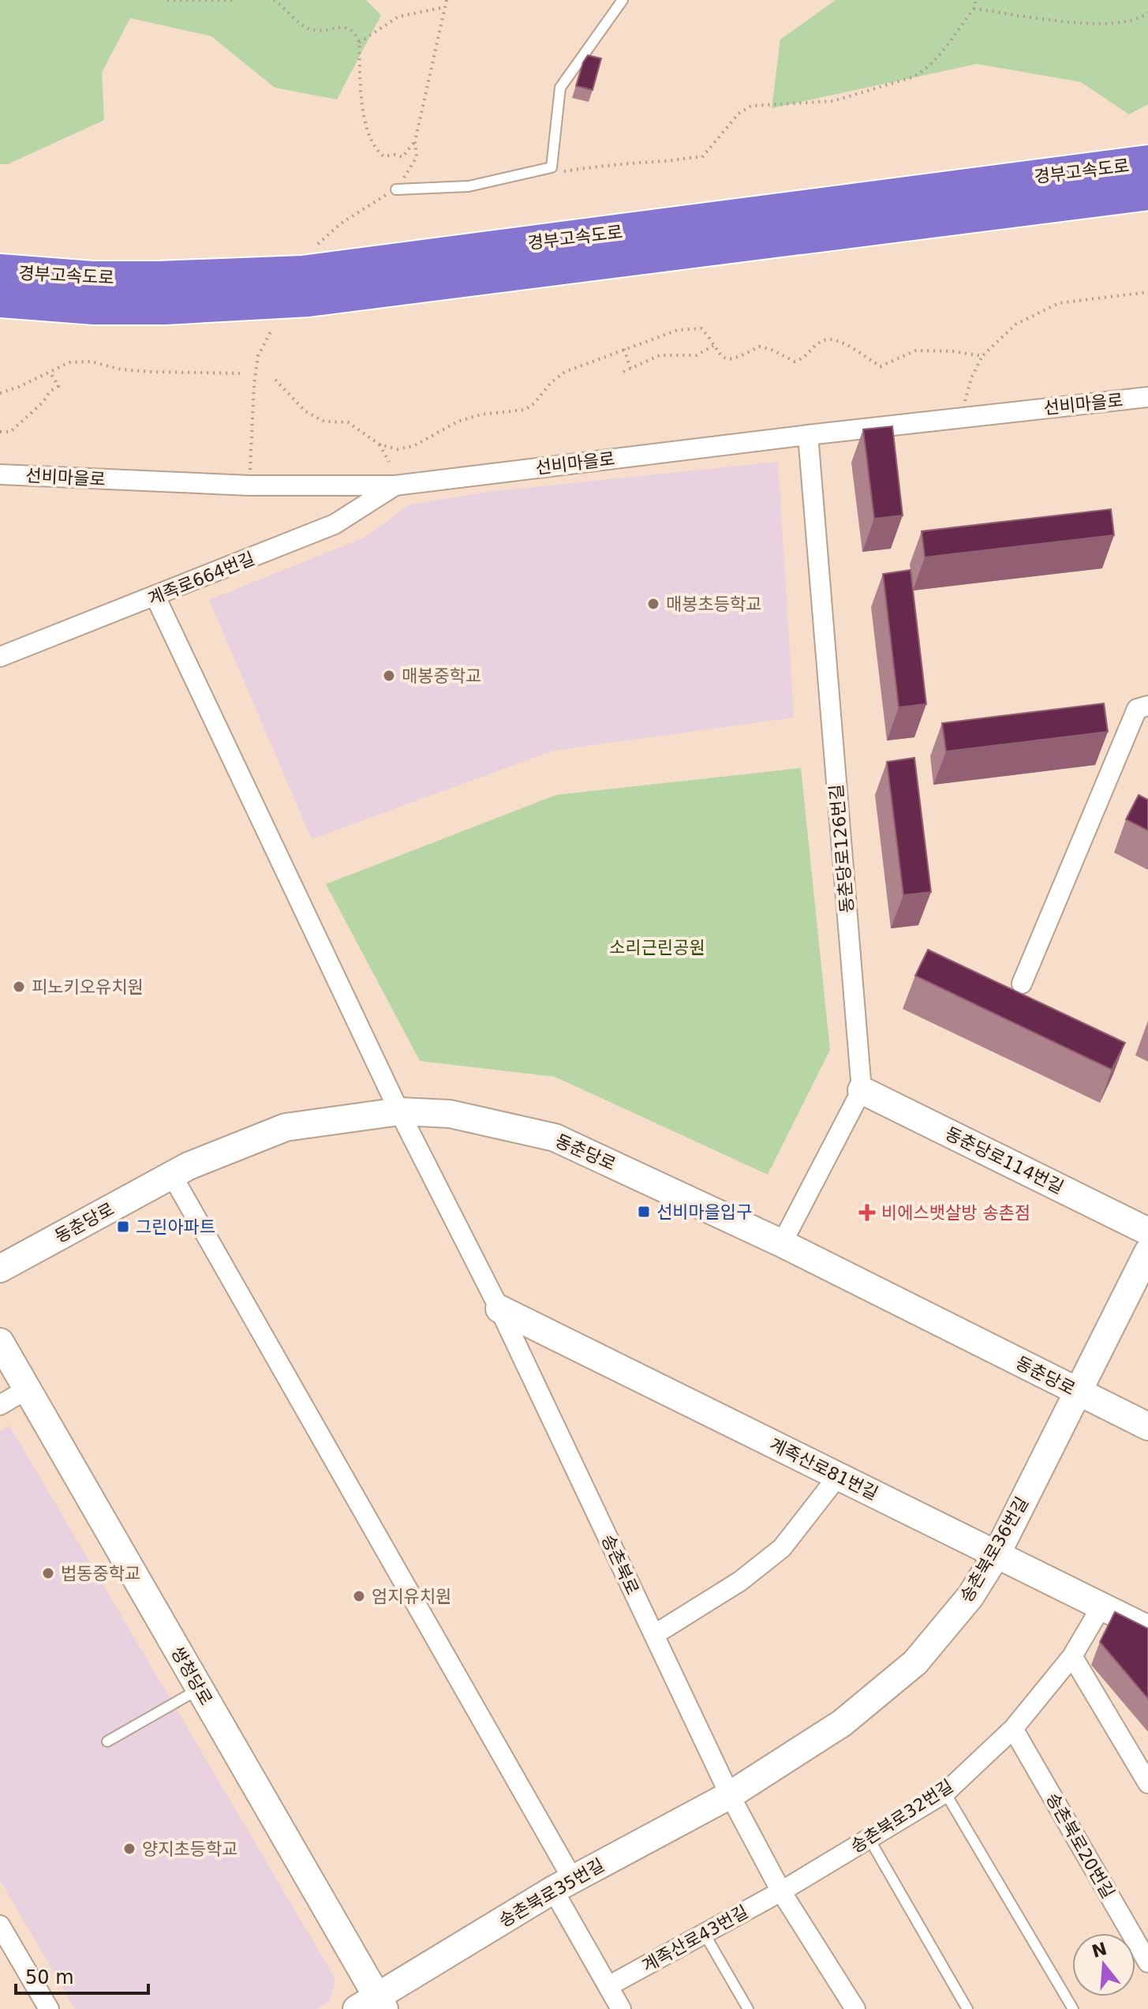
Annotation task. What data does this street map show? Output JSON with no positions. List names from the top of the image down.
{
  "streets": {
    "highway": ["경부고속도로"],
    "main road": [
      "동춘당로",
      "동춘당로114번길",
      "계족산로81번길",
      "송촌북로36번길",
      "쌍청당로",
      "송촌북로35번길"
    ],
    "street": [
      "선비마을로",
      "계족로664번길",
      "동춘당로126번길",
      "송촌북로",
      "송촌북로32번길",
      "송촌북로20번길",
      "계족산로43번길"
    ]
  },
  "crossings": [
    ["선비마을로", "계족로664번길"],
    ["선비마을로", "동춘당로126번길"],
    ["계족로664번길", "송촌북로"],
    ["동춘당로126번길", "동춘당로114번길"],
    ["동춘당로", "송촌북로36번길"],
    ["동춘당로", "송촌북로"],
    ["계족산로81번길", "송촌북로36번길"],
    ["계족산로81번길", "송촌북로"],
    ["계족산로81번길", "송촌북로32번길"],
    ["송촌북로36번길", "송촌북로"],
    ["송촌북로36번길", "송촌북로35번길"],
    ["송촌북로", "송촌북로32번길"],
    ["송촌북로", "송촌북로35번길"],
    ["송촌북로", "계족산로43번길"],
    ["쌍청당로", "송촌북로35번길"],
    ["송촌북로32번길", "송촌북로20번길"],
    ["송촌북로32번길", "계족산로43번길"]
  ],
  "parks": ["소리근린공원"],
  "places": {
    "other": [
      "매봉초등학교",
      "매봉중학교",
      "피노키오유치원",
      "법동중학교",
      "엄지유치원",
      "양지초등학교"
    ],
    "transit": ["선비마을입구", "그린아파트"],
    "health": ["비에스뱃살방 송촌점"]
  },
  "scale_bar": "50 m",
  "north": "top"
}
